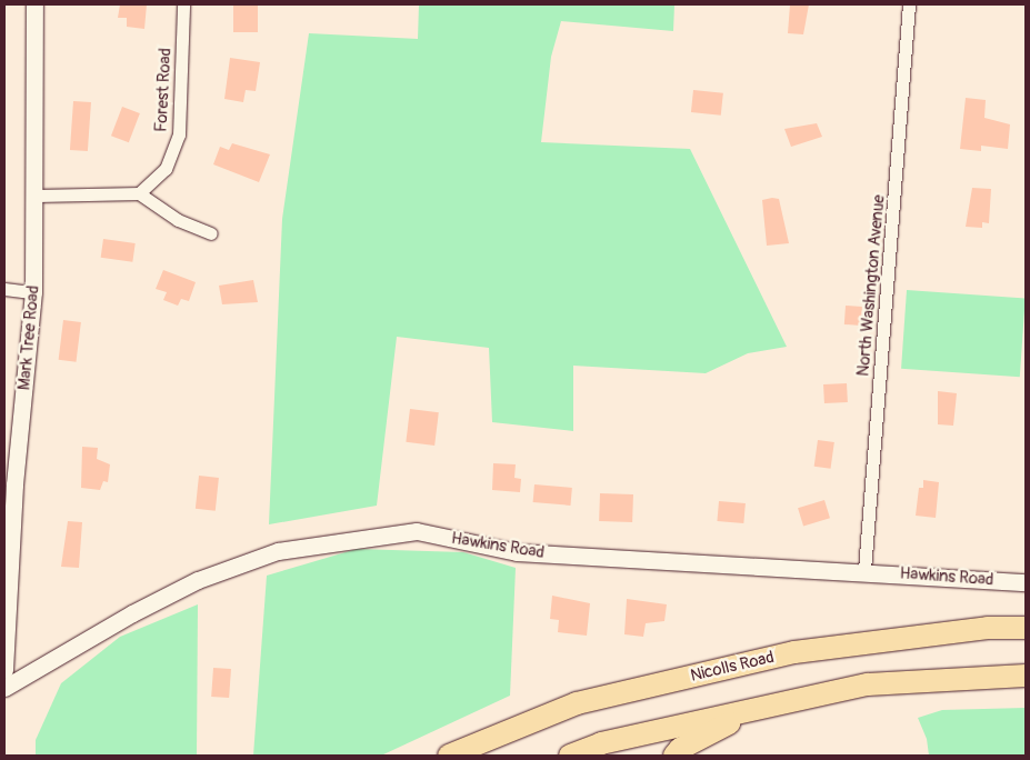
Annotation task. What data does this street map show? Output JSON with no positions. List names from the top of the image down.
{
  "streets": {
    "highway": ["Nicolls Road"],
    "street": [
      "Forest Road",
      "North Washington Avenue",
      "Mark Tree Road",
      "Hawkins Road"
    ]
  },
  "crossings": [
    ["North Washington Avenue", "Hawkins Road"]
  ]
}
